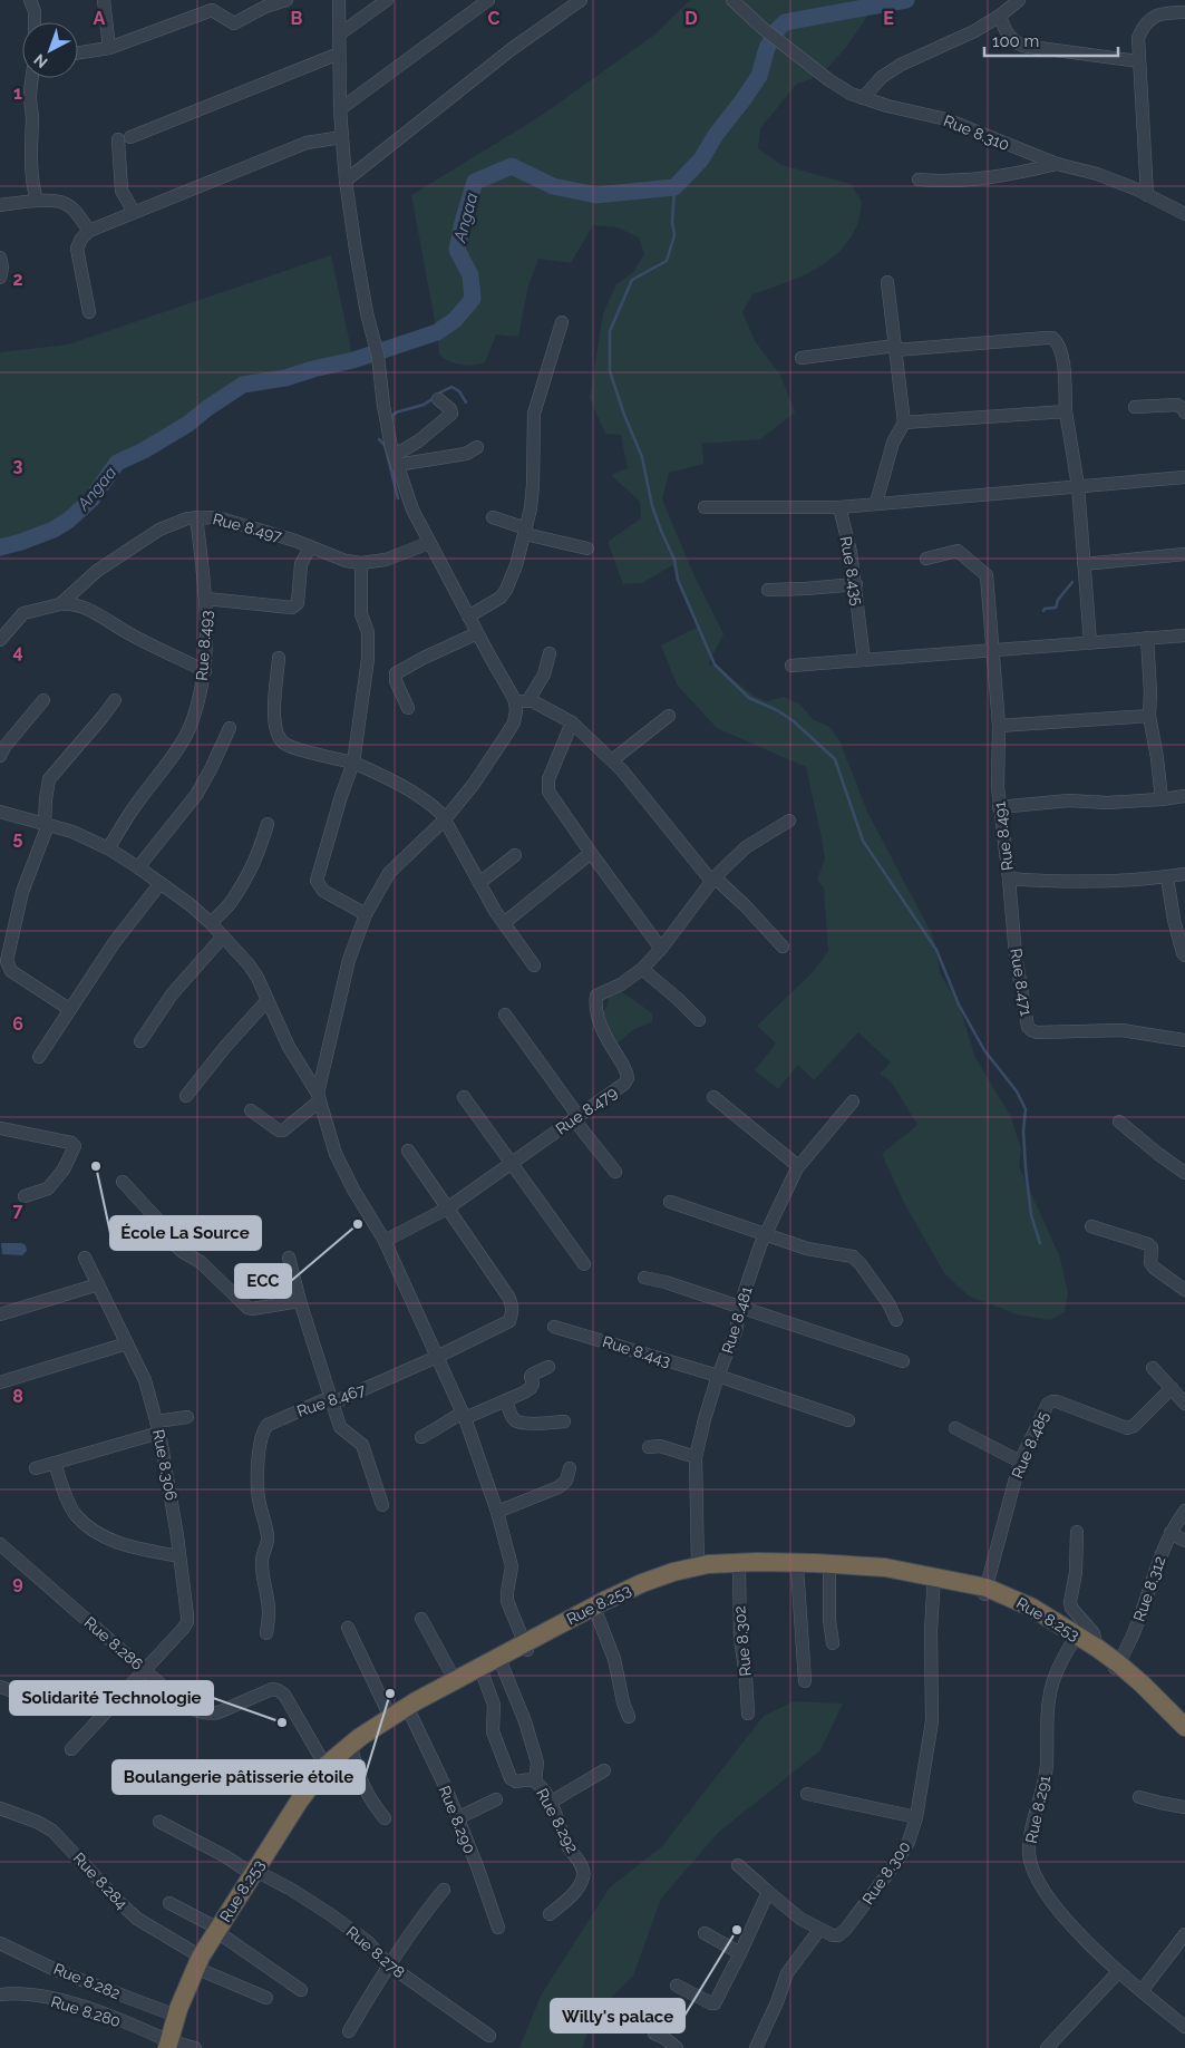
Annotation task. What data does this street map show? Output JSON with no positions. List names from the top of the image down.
{
  "streets": {
    "highway": ["Rue 8.253"],
    "street": [
      "Rue 8.310",
      "Rue 8.497",
      "Rue 8.435",
      "Rue 8.493",
      "Rue 8.491",
      "Rue 8.471",
      "Rue 8.479",
      "Rue 8.481",
      "Rue 8.443",
      "Rue 8.467",
      "Rue 8.485",
      "Rue 8.306",
      "Rue 8.312",
      "Rue 8.302",
      "Rue 8.286",
      "Rue 8.291",
      "Rue 8.290",
      "Rue 8.292",
      "Rue 8.300",
      "Rue 8.284",
      "Rue 8.278",
      "Rue 8.282",
      "Rue 8.280"
    ]
  },
  "crossings": [
    ["Rue 8.497", "Rue 8.493"],
    ["Rue 8.491", "Rue 8.471"],
    ["Rue 8.479", "Rue 8.467"],
    ["Rue 8.481", "Rue 8.443"],
    ["Rue 8.481", "Rue 8.253"],
    ["Rue 8.485", "Rue 8.253"],
    ["Rue 8.306", "Rue 8.286"],
    ["Rue 8.312", "Rue 8.253"],
    ["Rue 8.253", "Rue 8.302"],
    ["Rue 8.253", "Rue 8.286"],
    ["Rue 8.253", "Rue 8.291"],
    ["Rue 8.253", "Rue 8.290"],
    ["Rue 8.253", "Rue 8.292"],
    ["Rue 8.253", "Rue 8.300"],
    ["Rue 8.253", "Rue 8.284"],
    ["Rue 8.253", "Rue 8.278"],
    ["Rue 8.253", "Rue 8.282"],
    ["Rue 8.253", "Rue 8.280"]
  ],
  "water": ["Angaa"],
  "places": [
    "École La Source",
    "ECC",
    "Boulangerie pâtisserie étoile",
    "Solidarité Technologie",
    "Willy's palace"
  ],
  "scale_bar": "100 m",
  "north": "bottom left",
  "grid": {
    "columns": [
      "A",
      "B",
      "C",
      "D",
      "E"
    ],
    "rows": [
      "1",
      "2",
      "3",
      "4",
      "5",
      "6",
      "7",
      "8",
      "9"
    ]
  }
}
